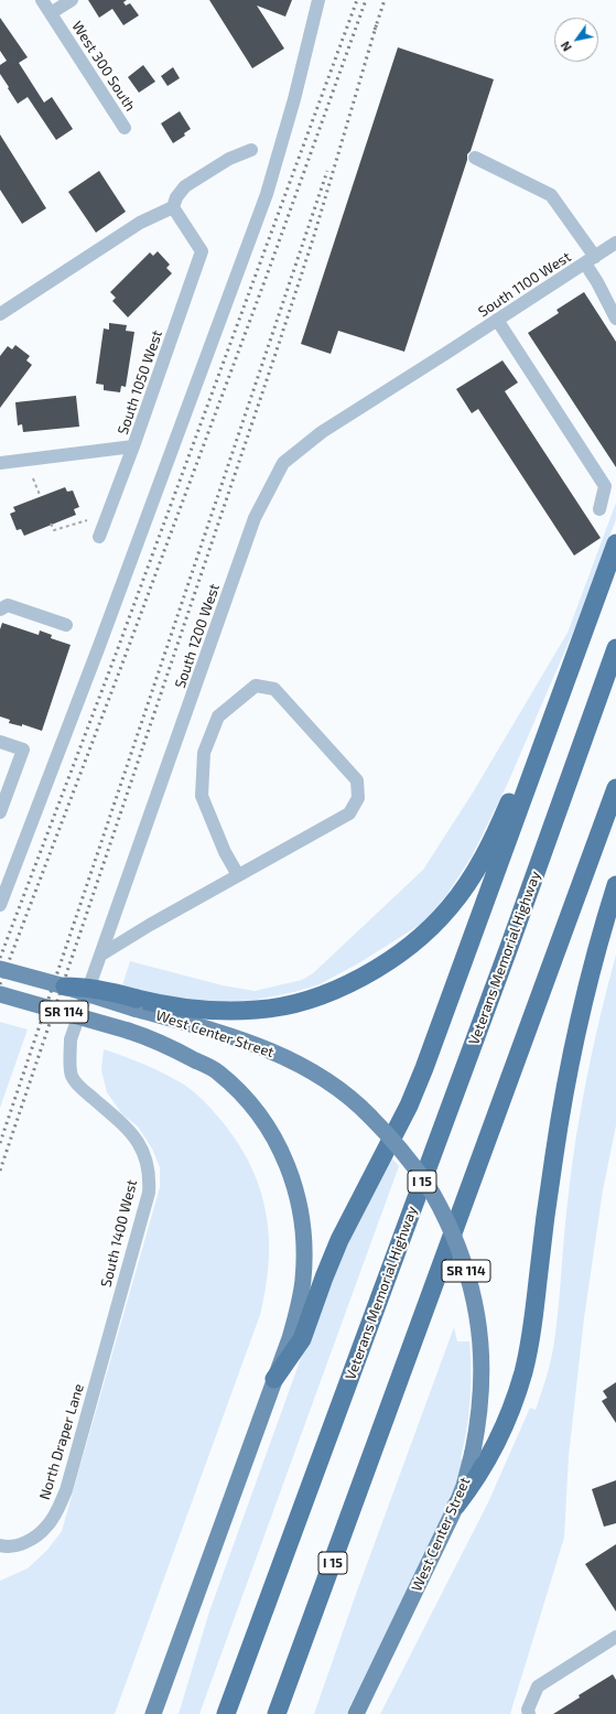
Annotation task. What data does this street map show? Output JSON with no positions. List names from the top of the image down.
{
  "streets": {
    "highway": ["Veterans Memorial Highway", "I 15"],
    "main road": ["SR 114", "West Center Street"],
    "street": [
      "West 300 South",
      "South 1100 West",
      "South 1050 West",
      "South 1200 West",
      "South 1400 West",
      "North Draper Lane"
    ]
  },
  "crossings": [
    ["South 1100 West", "South 1200 West"],
    ["South 1200 West", "South 1400 West"],
    ["South 1400 West", "North Draper Lane"]
  ],
  "north": "bottom left"
}
